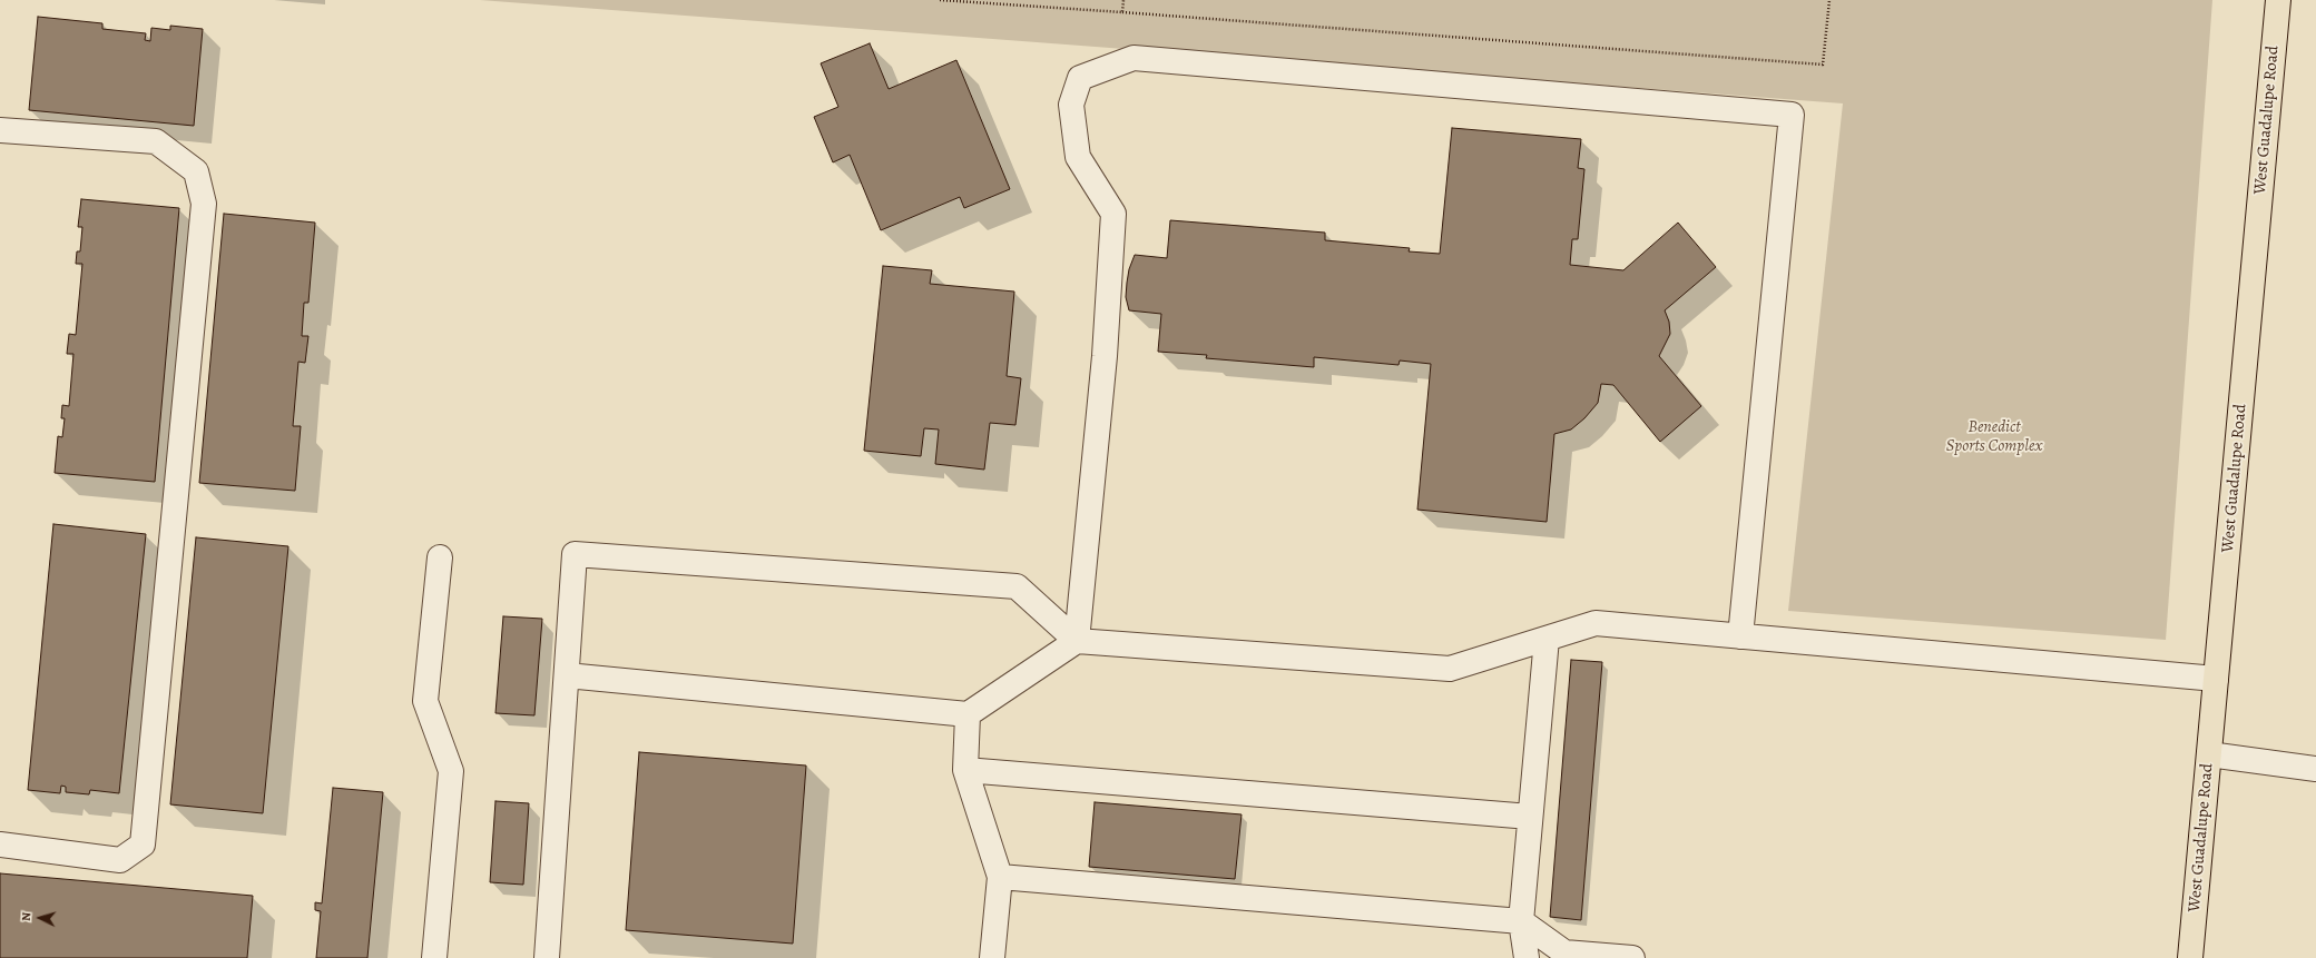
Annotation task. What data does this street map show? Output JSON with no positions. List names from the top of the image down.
{
  "streets": {
    "main road": ["West Guadalupe Road"]
  },
  "parks": ["Benedict Sports Complex"],
  "north": "left"
}
